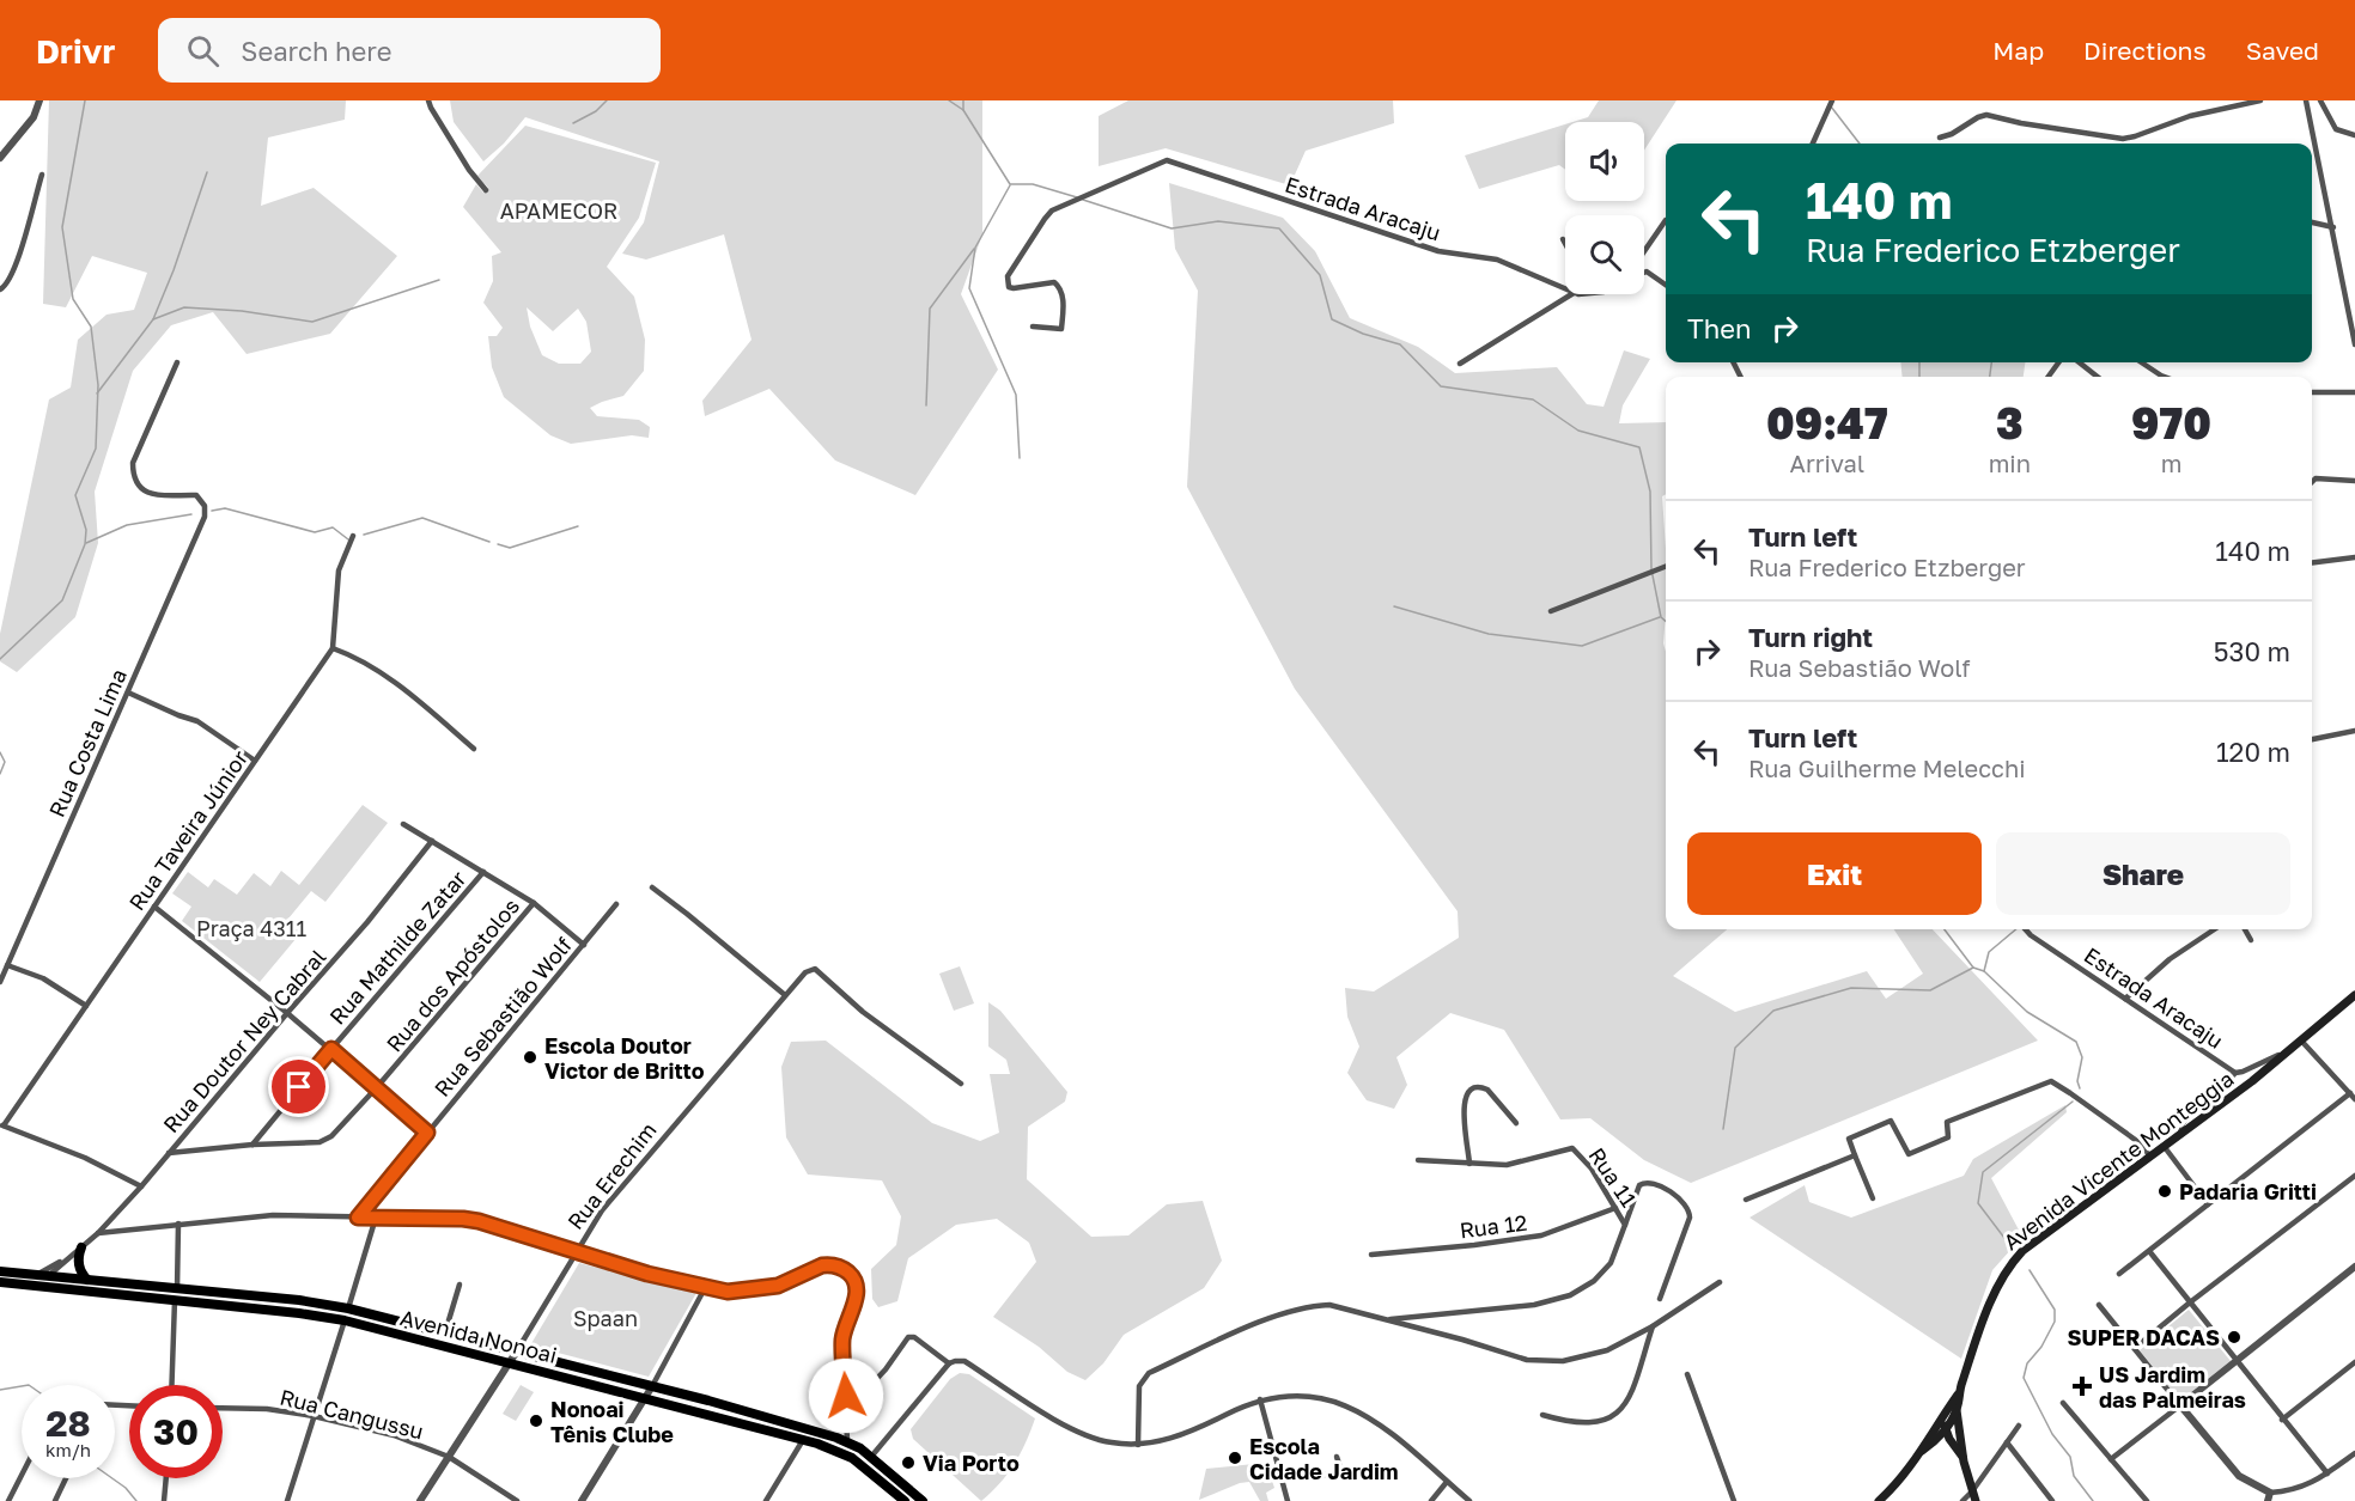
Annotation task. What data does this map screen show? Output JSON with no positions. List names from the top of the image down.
{
  "streets": {
    "main road": ["Avenida Vicente Monteggia", "Avenida Nonoai"],
    "street": [
      "Estrada Aracaju",
      "Rua Costa Lima",
      "Rua Taveira Júnior",
      "Rua Mathilde Zatar",
      "Rua dos Apóstolos",
      "Rua Sebastião Wolf",
      "Rua Doutor Ney Cabral",
      "Rua Erechim",
      "Rua 11",
      "Rua 12",
      "Rua Cangussu"
    ]
  },
  "crossings": [
    ["Rua Mathilde Zatar", "Rua dos Apóstolos"],
    ["Rua dos Apóstolos", "Rua Doutor Ney Cabral"],
    ["Rua Doutor Ney Cabral", "Avenida Nonoai"],
    ["Rua Erechim", "Avenida Nonoai"],
    ["Rua Erechim", "Rua Cangussu"],
    ["Rua 11", "Rua 12"]
  ],
  "parks": ["APAMECOR", "Praça 4311", "Spaan"],
  "places": {
    "other": [
      "Escola Doutor Victor de Britto",
      "Padaria Gritti",
      "SUPER DACAS",
      "Nonoai Tênis Clube",
      "Escola Cidade Jardim",
      "Via Porto"
    ],
    "health": ["US Jardim das Palmeiras"]
  },
  "page": {
    "header": "Drivr",
    "search": "Search here",
    "nav": ["Map", "Directions", "Saved"],
    "turn": ["140 m", "Rua Frederico Etzberger"],
    "then": "Then",
    "eta": [
      "09:47",
      "Arrival",
      "3",
      "min",
      "970",
      "m"
    ],
    "list": [
      {
        "name": "Turn left",
        "note": "Rua Frederico Etzberger",
        "value": "140 m"
      },
      {
        "name": "Turn right",
        "note": "Rua Sebastião Wolf",
        "value": "530 m"
      },
      {
        "name": "Turn left",
        "note": "Rua Guilherme Melecchi",
        "value": "120 m"
      }
    ],
    "buttons": ["Exit", "Share"],
    "speed": "28 km/h",
    "limit": "30"
  }
}
